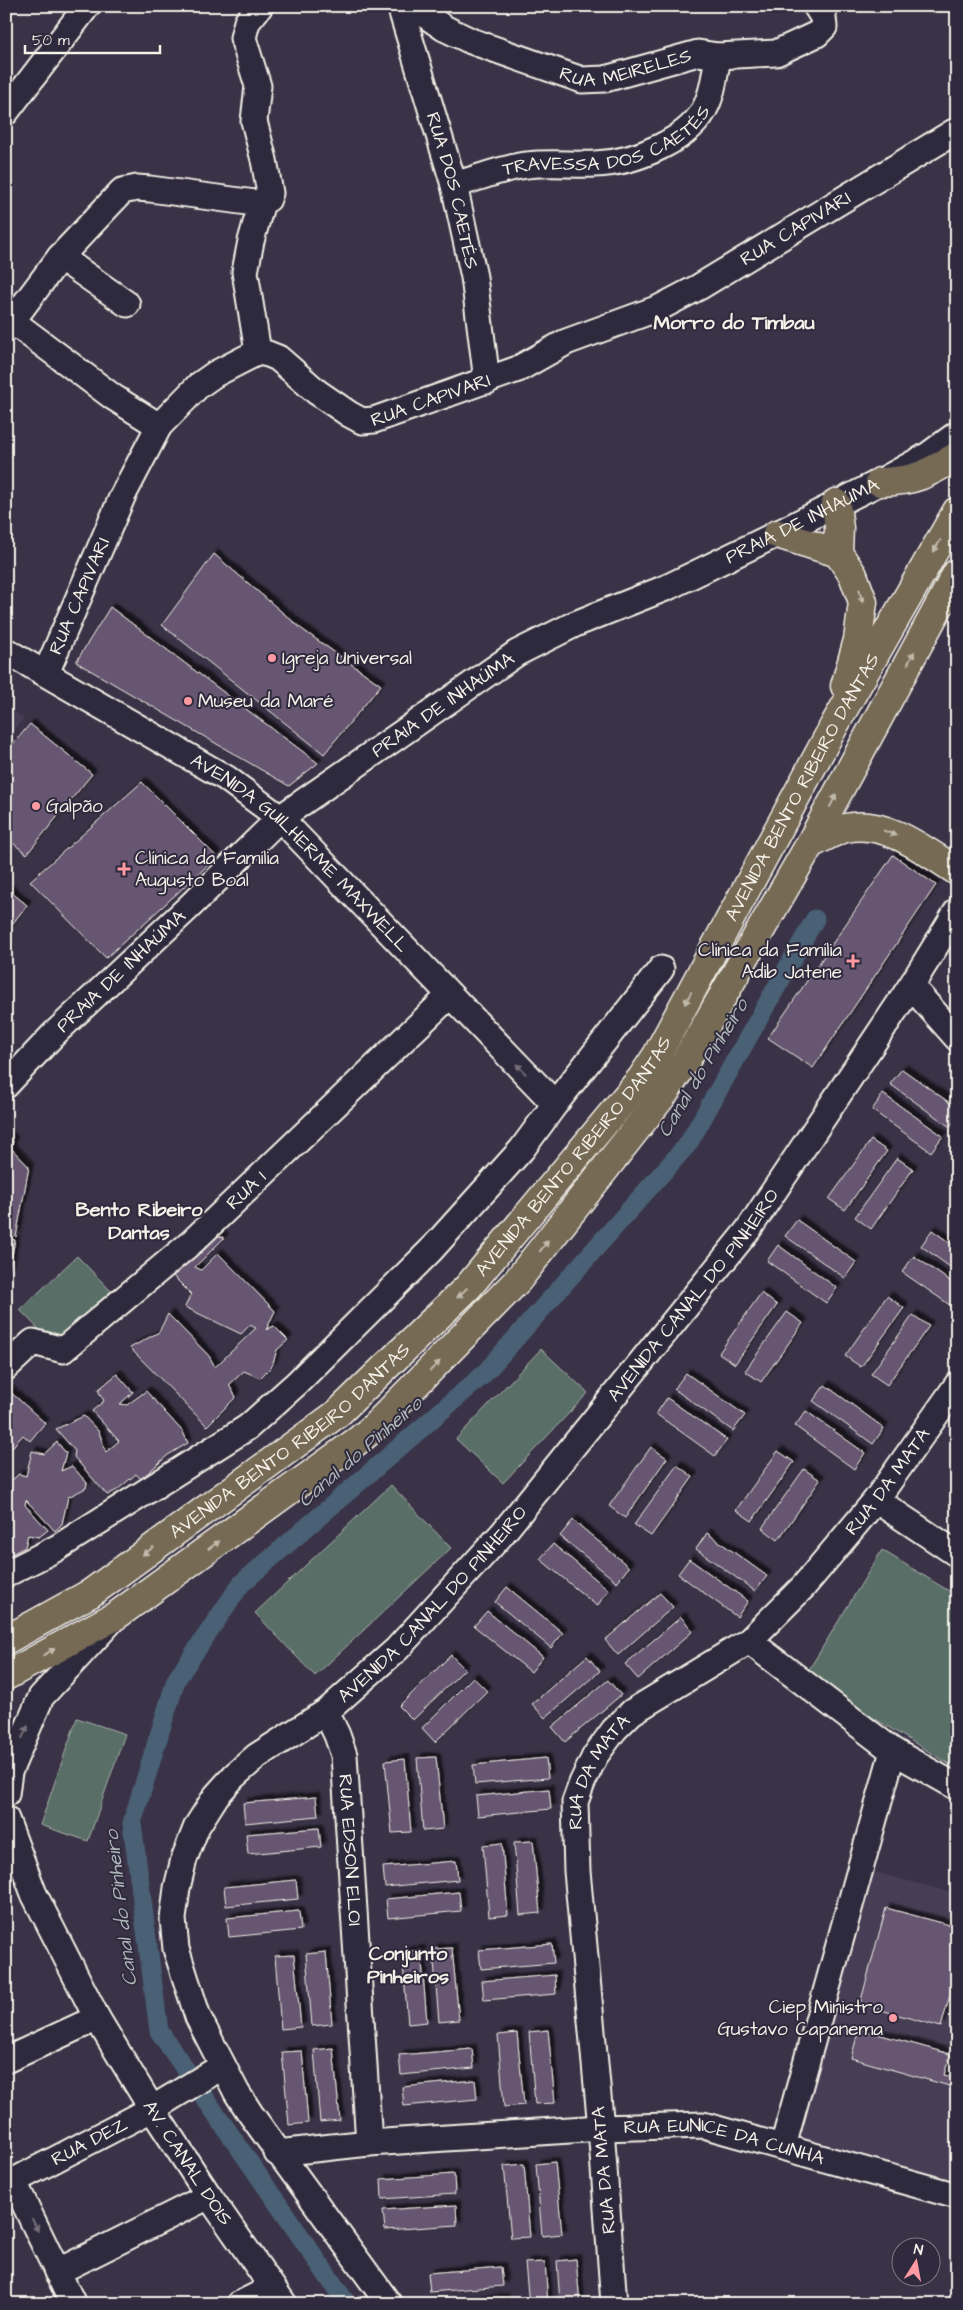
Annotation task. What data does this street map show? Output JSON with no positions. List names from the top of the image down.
{
  "streets": {
    "highway": ["AVENIDA BENTO RIBEIRO DANTAS"],
    "street": [
      "RUA MEIRELES",
      "TRAVESSA DOS CAETÉS",
      "RUA DOS CAETÉS",
      "RUA CAPIVARI",
      "PRAIA DE INHAÚMA",
      "AVENIDA GUILHERME MAXWELL",
      "RUA 1",
      "AVENIDA CANAL DO PINHEIRO",
      "RUA DA MATA",
      "RUA EDSON ELOI",
      "RUA DEZ",
      "RUA EUNICE DA CUNHA",
      "AV. CANAL DOIS"
    ]
  },
  "crossings": [
    ["RUA MEIRELES", "TRAVESSA DOS CAETÉS"],
    ["TRAVESSA DOS CAETÉS", "RUA DOS CAETÉS"],
    ["RUA DOS CAETÉS", "RUA CAPIVARI"],
    ["RUA CAPIVARI", "AVENIDA GUILHERME MAXWELL"],
    ["PRAIA DE INHAÚMA", "AVENIDA GUILHERME MAXWELL"],
    ["AVENIDA GUILHERME MAXWELL", "RUA 1"],
    ["AVENIDA CANAL DO PINHEIRO", "RUA EDSON ELOI"],
    ["AVENIDA CANAL DO PINHEIRO", "RUA DEZ"],
    ["AVENIDA CANAL DO PINHEIRO", "RUA EUNICE DA CUNHA"],
    ["RUA DA MATA", "RUA EUNICE DA CUNHA"],
    ["RUA EDSON ELOI", "RUA EUNICE DA CUNHA"],
    ["RUA DEZ", "AV. CANAL DOIS"]
  ],
  "districts": ["Morro do Timbau", "Bento Ribeiro Dantas", "Conjunto Pinheiros"],
  "water": ["Canal do Pinheiro"],
  "places": {
    "other": [
      "Igreja Universal",
      "Museu da Maré",
      "Galpão",
      "Ciep Ministro Gustavo Capanema"
    ],
    "health": ["Clínica da Família Augusto Boal", "Clínica da Família Adib Jatene"]
  },
  "scale_bar": "50 m",
  "north": "top"
}
